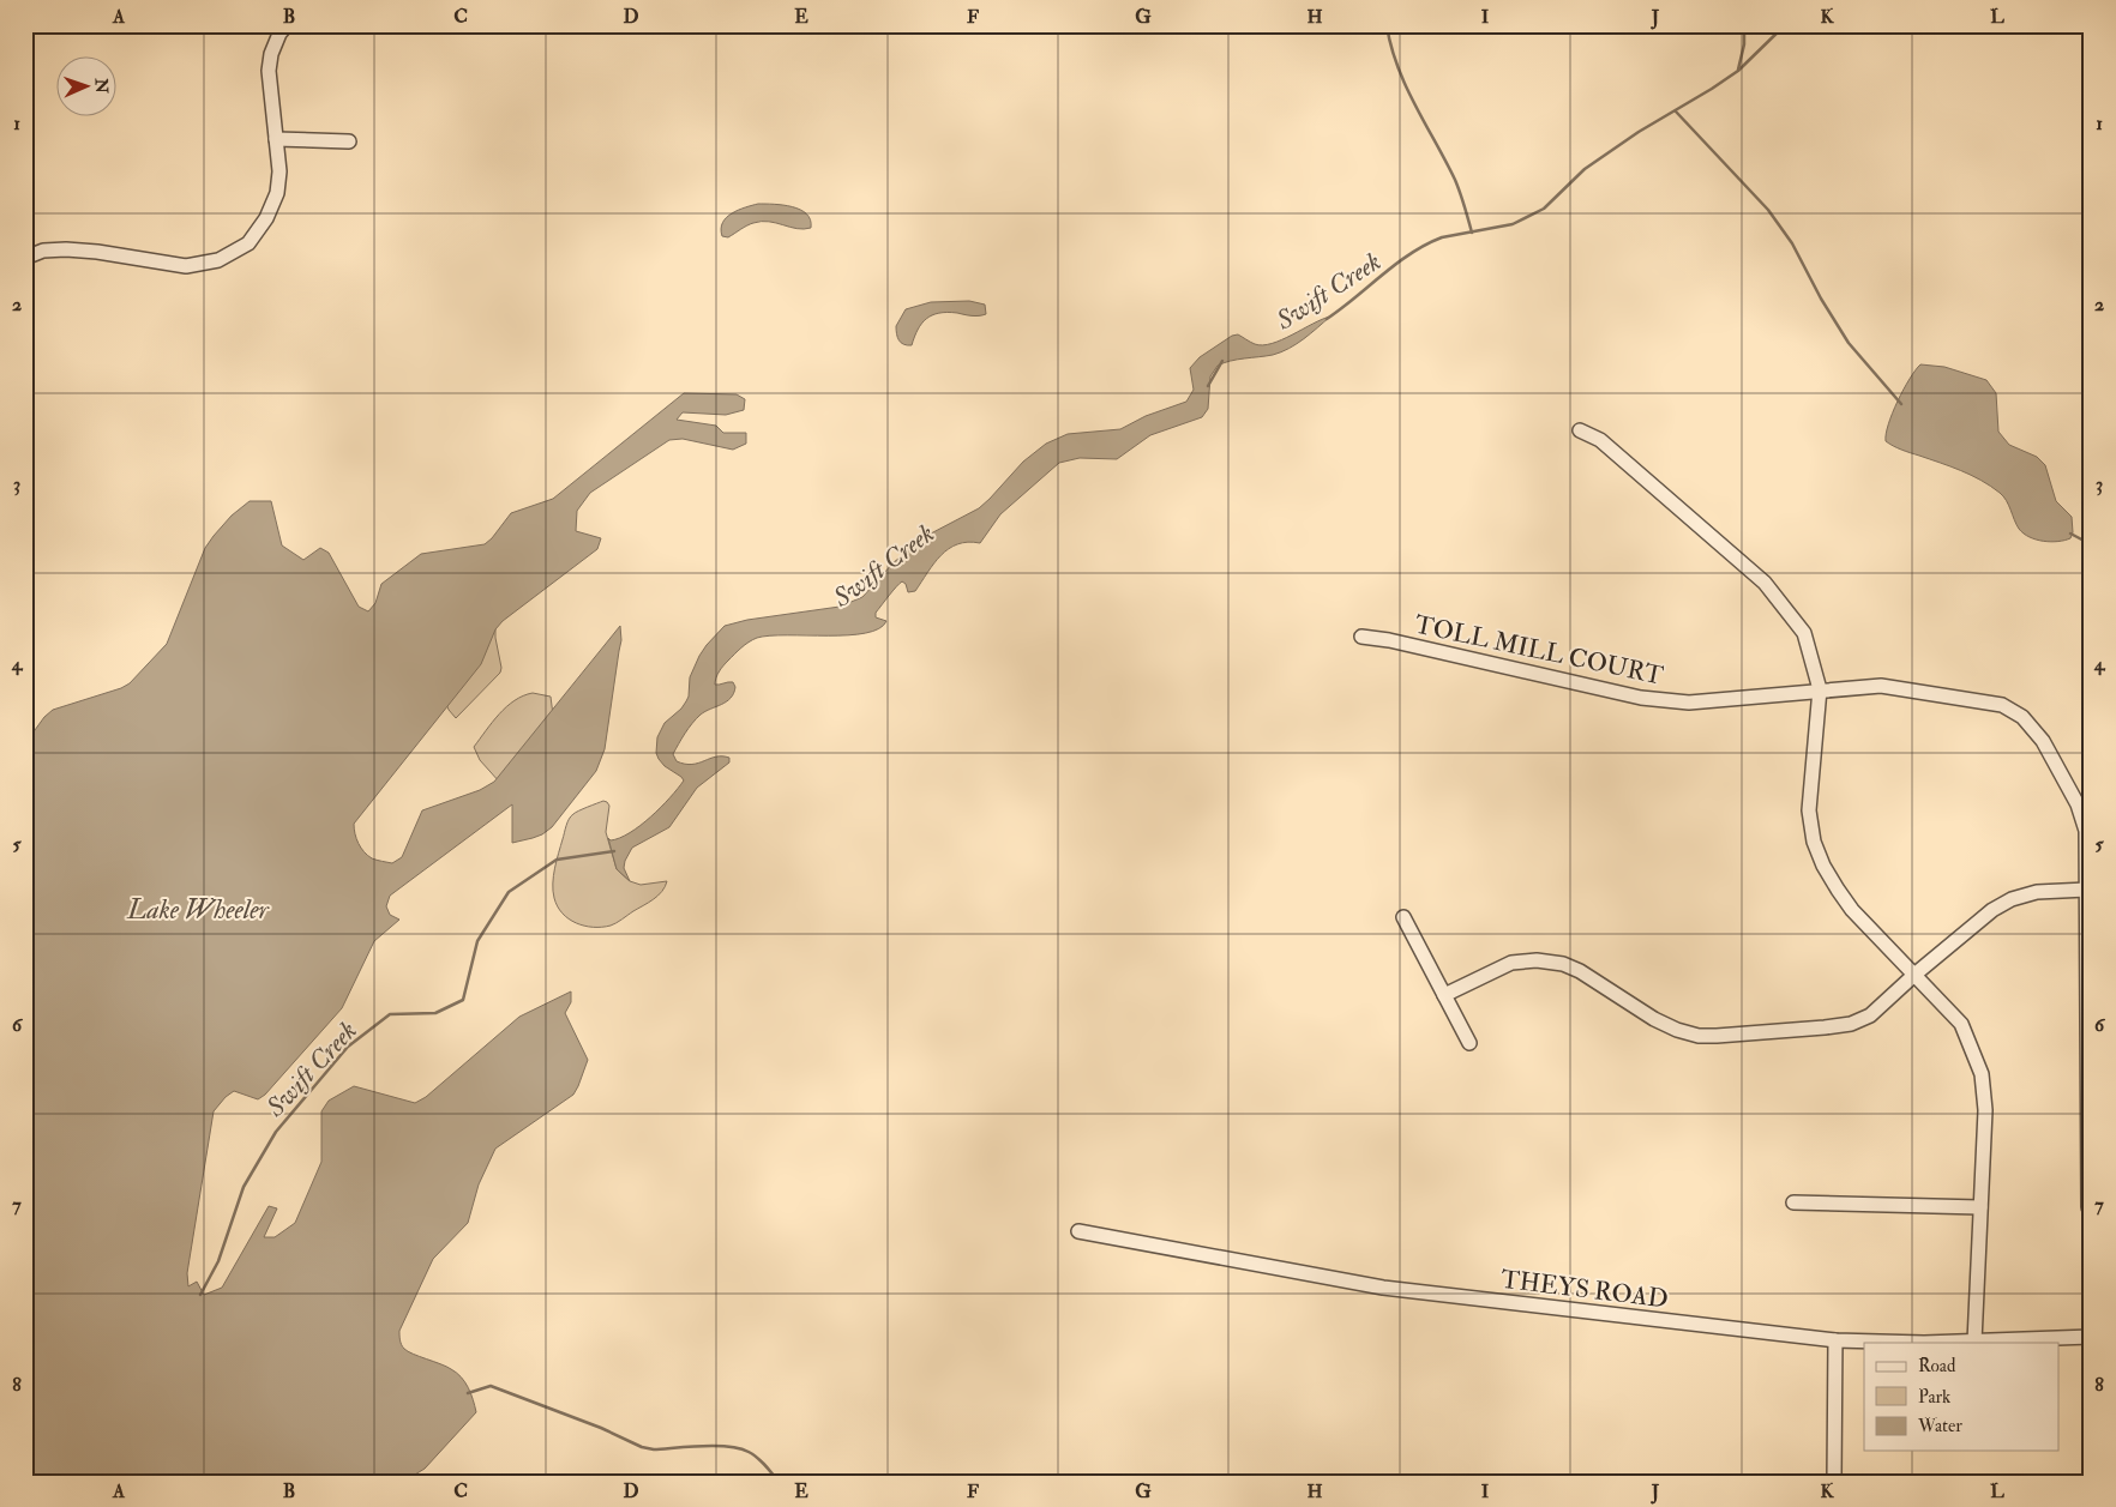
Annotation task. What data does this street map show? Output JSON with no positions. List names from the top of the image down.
{
  "streets": {
    "street": ["TOLL MILL COURT", "THEYS ROAD"]
  },
  "water": ["Swift Creek", "Lake Wheeler"],
  "legend": ["Road", "Park", "Water"],
  "north": "right",
  "grid": {
    "columns": [
      "A",
      "B",
      "C",
      "D",
      "E",
      "F",
      "G",
      "H",
      "I",
      "J",
      "K",
      "L"
    ],
    "rows": [
      "1",
      "2",
      "3",
      "4",
      "5",
      "6",
      "7",
      "8"
    ]
  }
}
